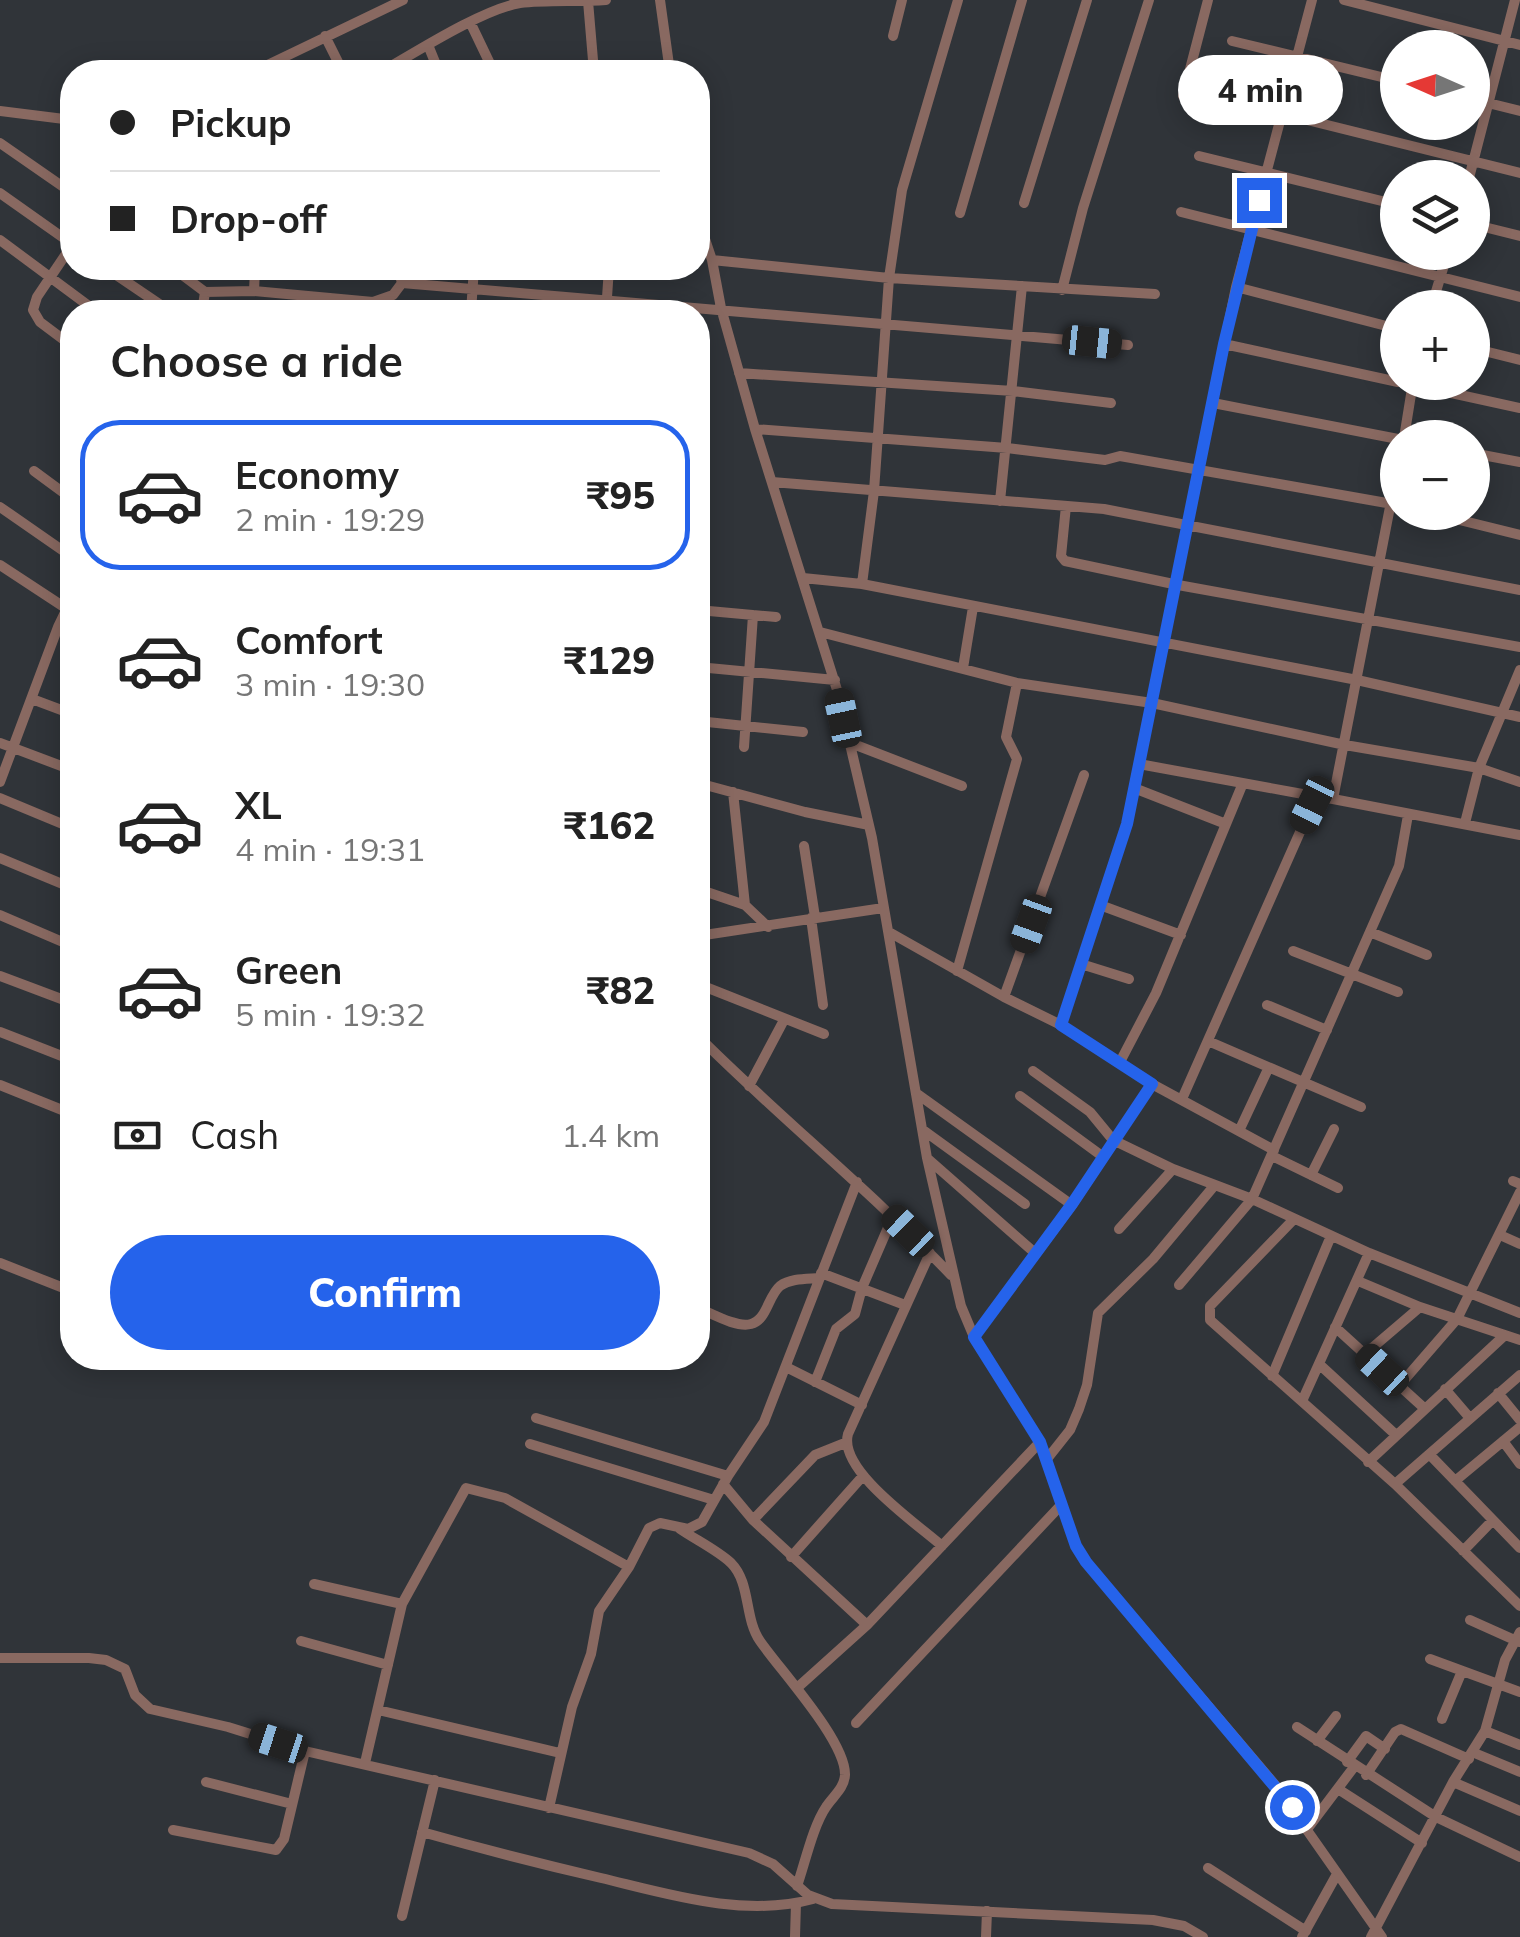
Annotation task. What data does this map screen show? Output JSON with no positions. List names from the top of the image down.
{
  "north": "left",
  "page": {
    "map_buttons": ["+", "−"],
    "bubble": "4 min",
    "banner": ["Pickup", "Drop-off"],
    "heading": "Choose a ride",
    "list": [
      {
        "name": "Economy",
        "note": "2 min · 19:29",
        "value": "₹95"
      },
      {
        "name": "Comfort",
        "note": "3 min · 19:30",
        "value": "₹129"
      },
      {
        "name": "XL",
        "note": "4 min · 19:31",
        "value": "₹162"
      },
      {
        "name": "Green",
        "note": "5 min · 19:32",
        "value": "₹82"
      }
    ],
    "pay": ["Cash", "1.4 km"],
    "buttons": "Confirm"
  }
}
